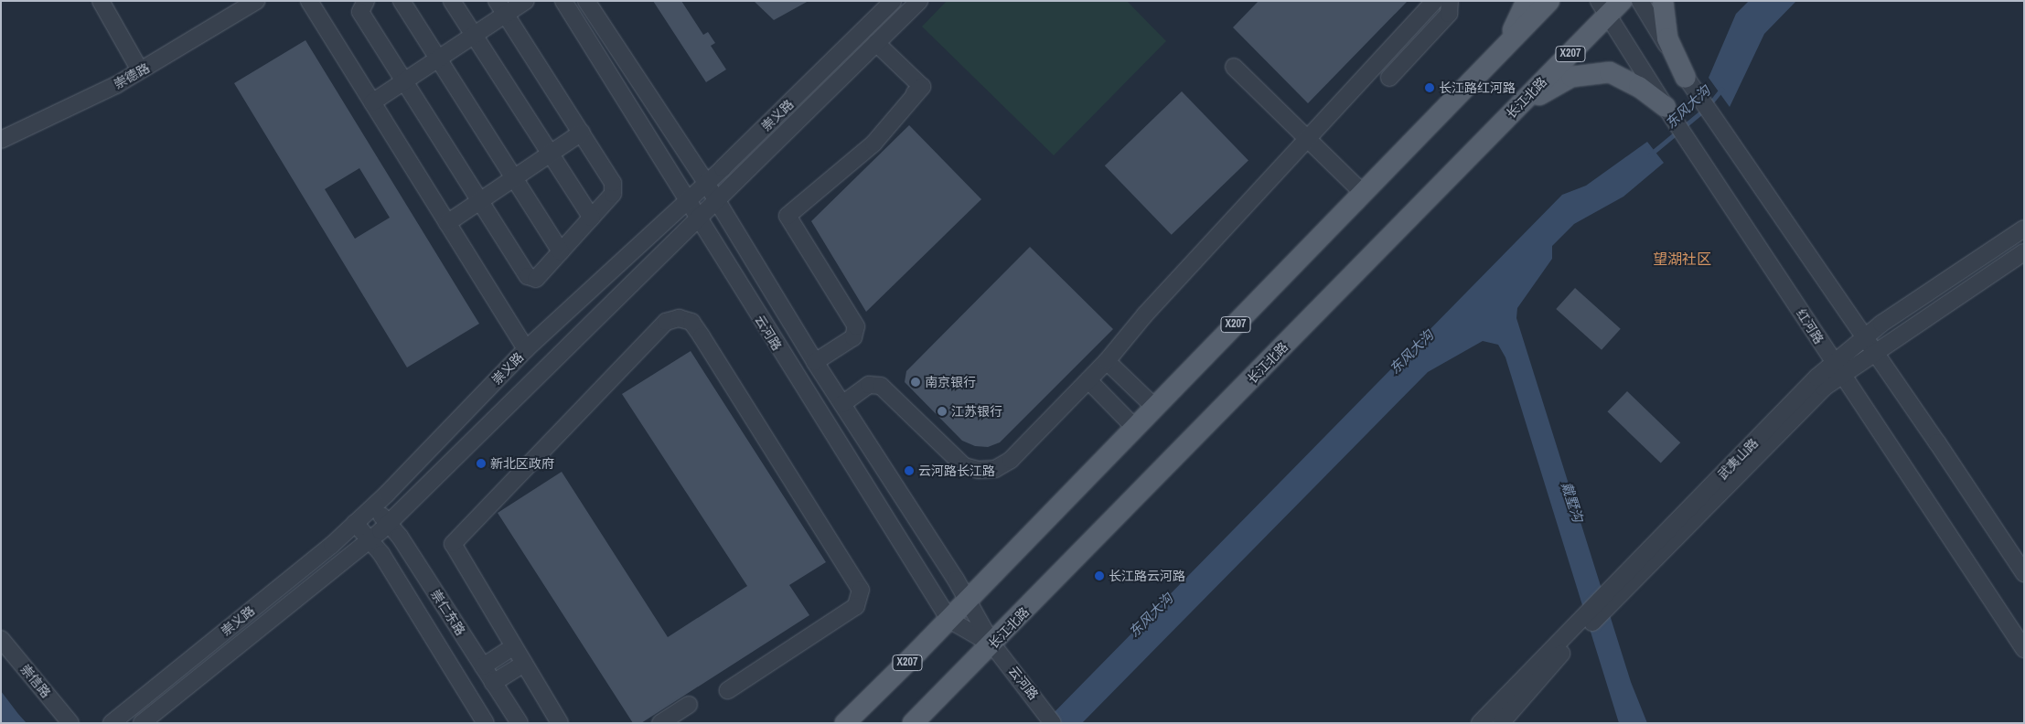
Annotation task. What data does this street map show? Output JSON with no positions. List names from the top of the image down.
{
  "streets": {
    "main road": ["X207", "长江北路"],
    "street": [
      "崇德路",
      "崇义路",
      "红河路",
      "云河路",
      "武夷山路",
      "崇仁东路",
      "崇信路"
    ]
  },
  "crossings": [
    ["X207", "云河路"],
    ["长江北路", "红河路"],
    ["长江北路", "云河路"],
    ["崇义路", "云河路"],
    ["崇义路", "崇仁东路"],
    ["红河路", "武夷山路"]
  ],
  "districts": ["望湖社区"],
  "water": ["东风大沟", "戴墅沟"],
  "places": [
    "长江路红河路",
    "南京银行",
    "江苏银行",
    "新北区政府",
    "云河路长江路",
    "长江路云河路"
  ]
}
